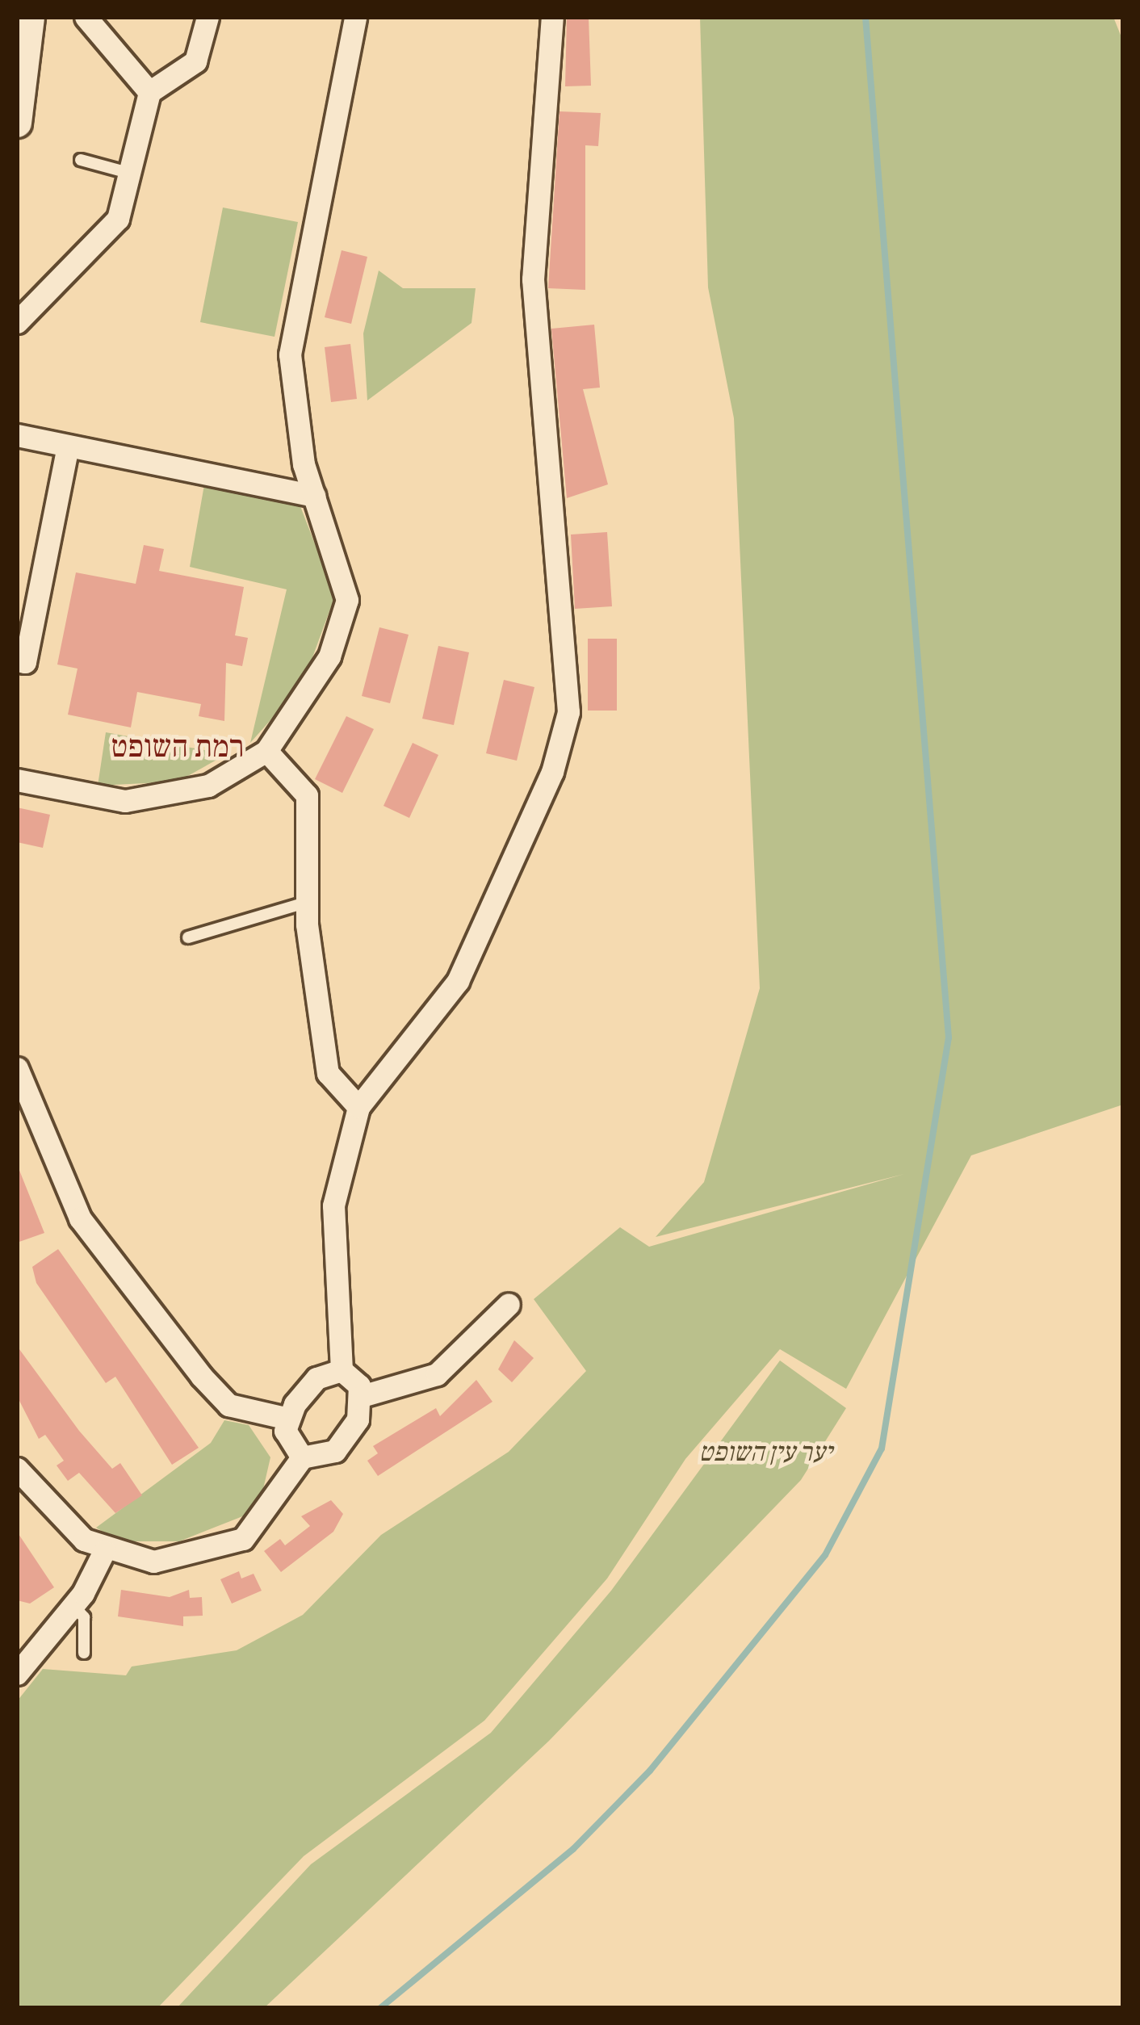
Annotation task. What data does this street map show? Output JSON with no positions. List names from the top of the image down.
{
  "districts": ["רמת השופט"],
  "parks": ["יער עין השופט"]
}
